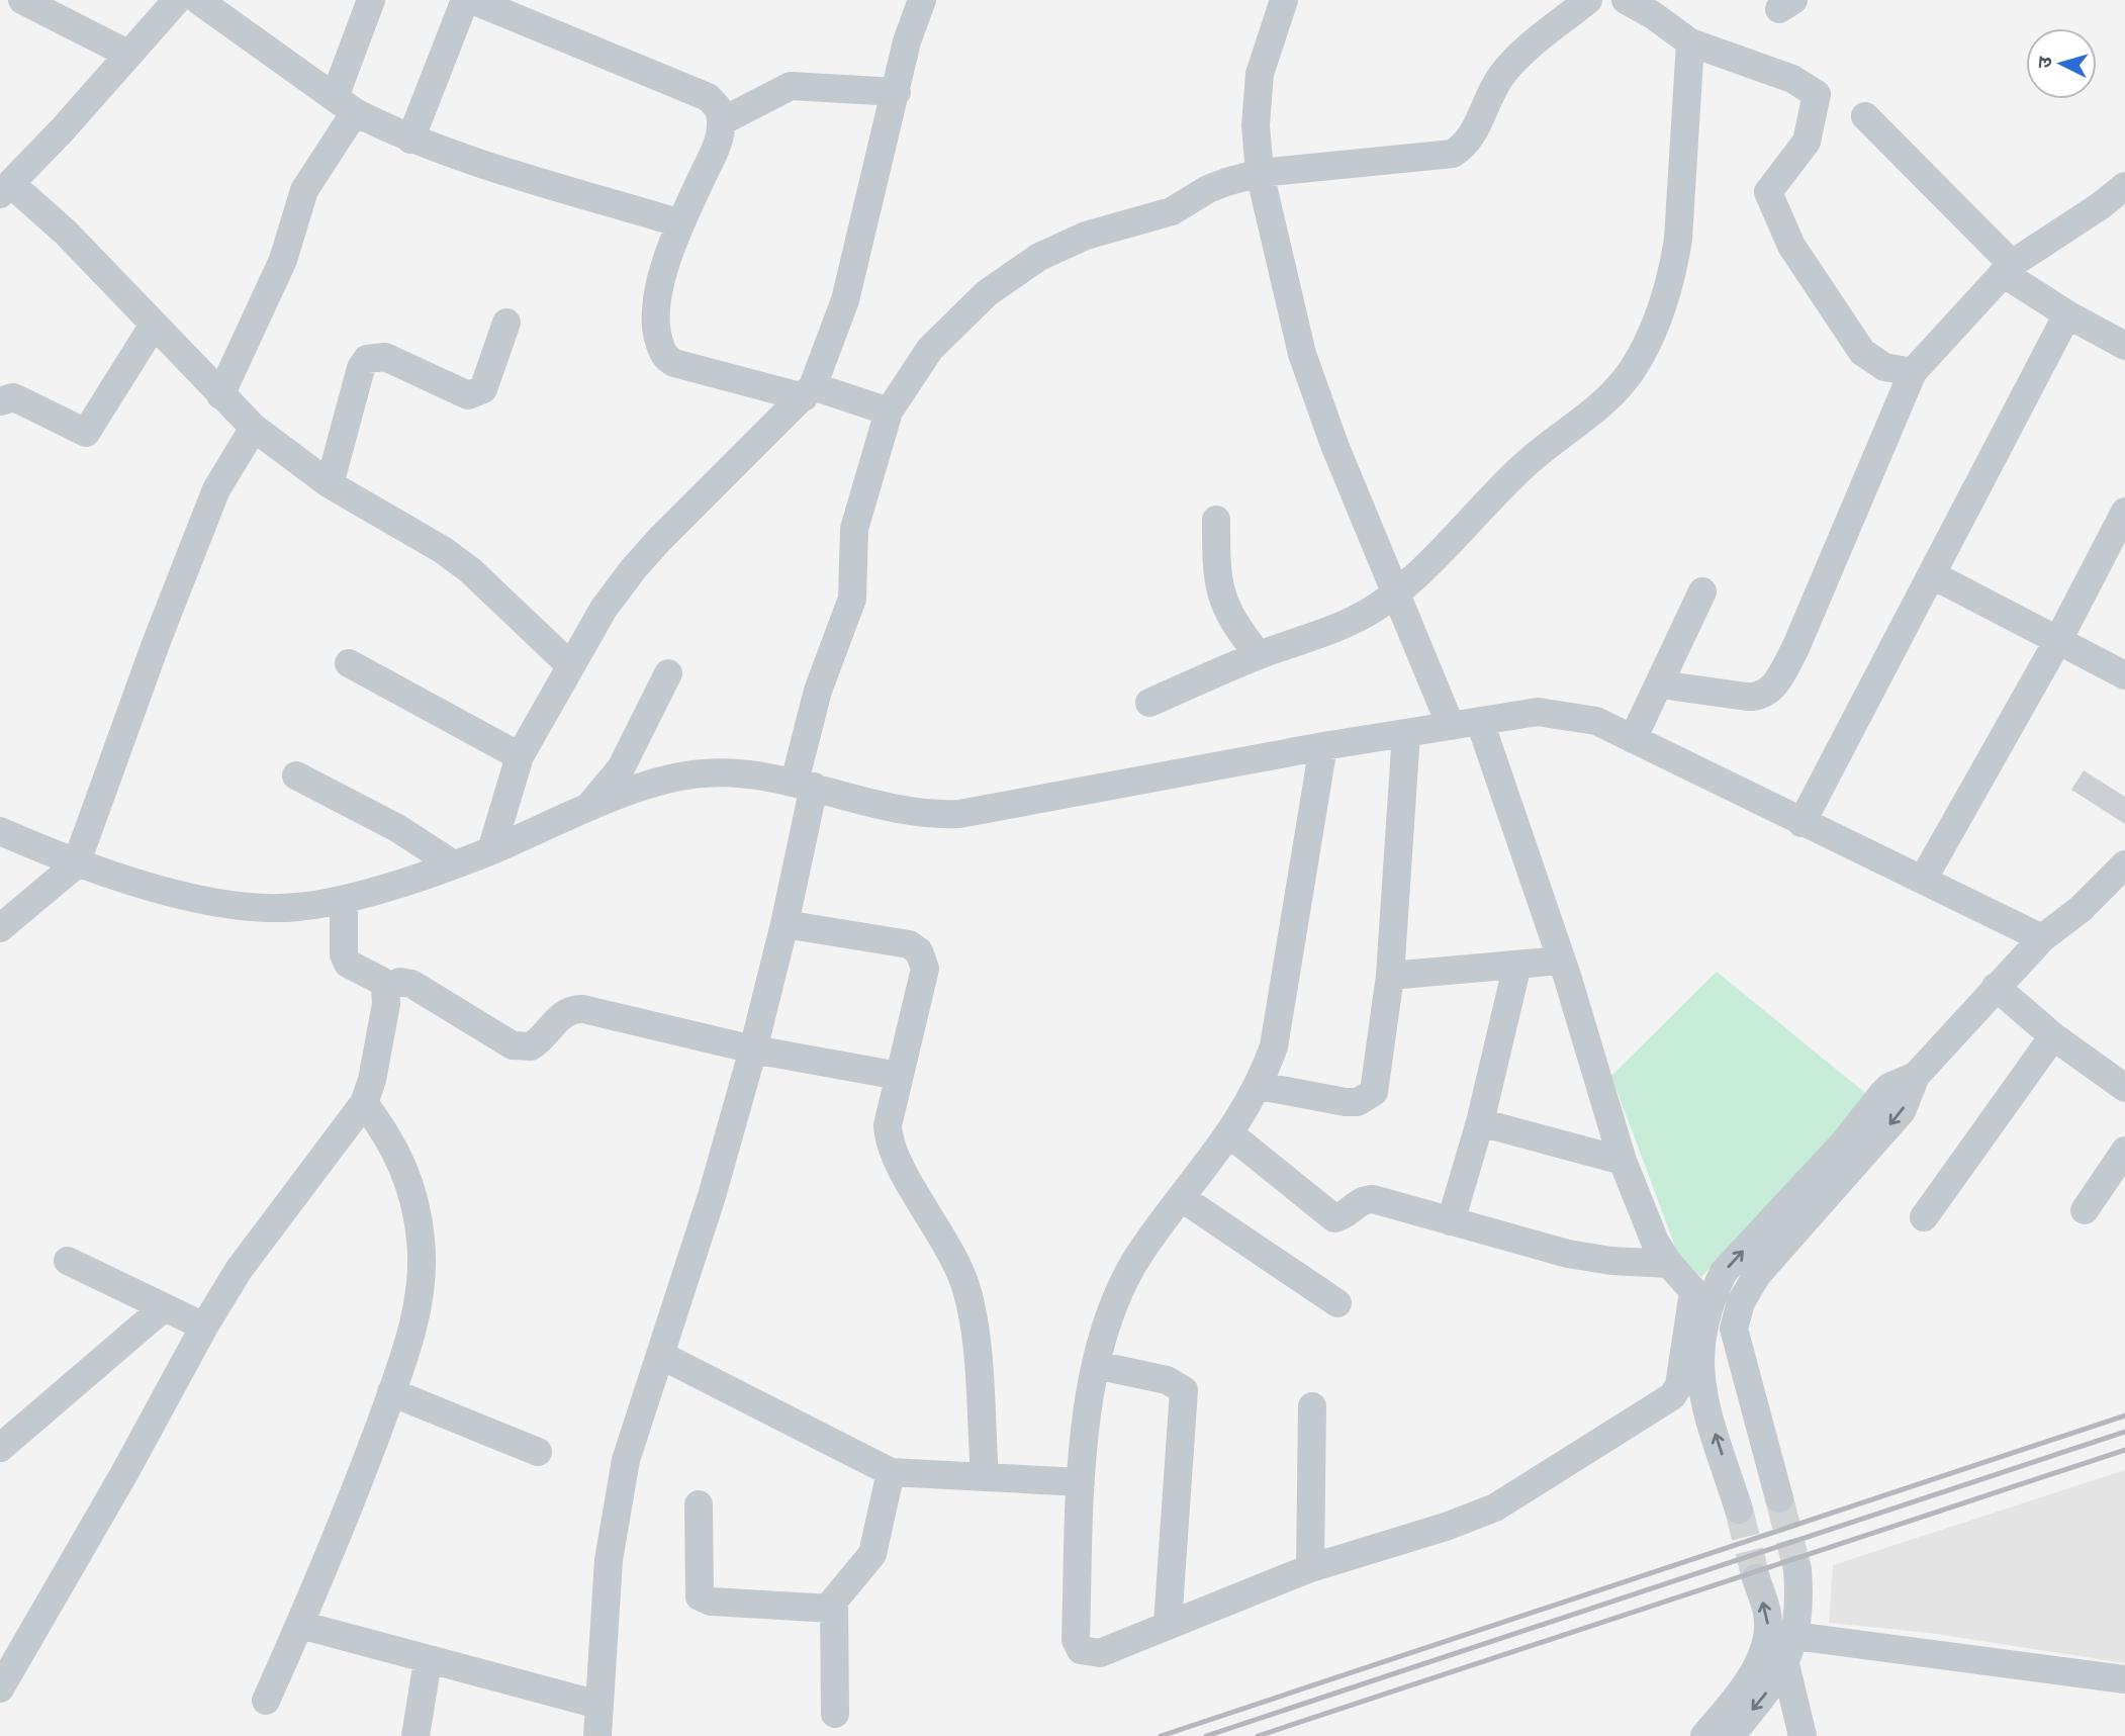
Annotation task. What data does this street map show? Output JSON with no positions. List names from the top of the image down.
{
  "north": "left"
}
